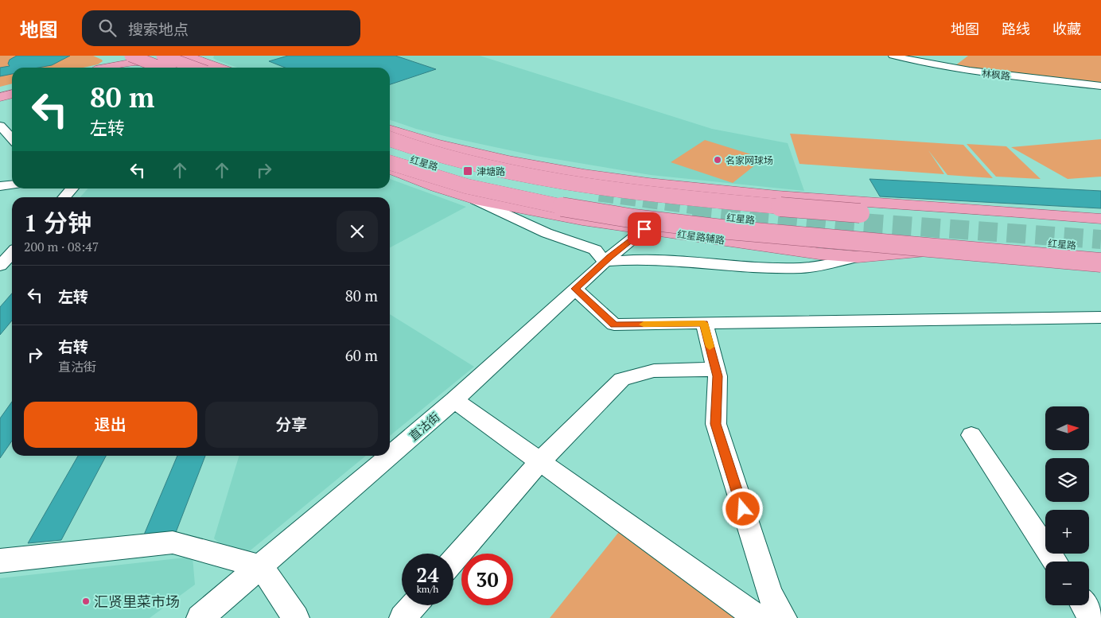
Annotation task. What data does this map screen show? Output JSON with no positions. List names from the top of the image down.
{
  "streets": {
    "main road": ["红星路", "红星路辅路"],
    "street": ["林枫路", "直沽街"]
  },
  "crossings": [
    ["红星路辅路", "直沽街"]
  ],
  "places": {
    "other": ["名家网球场", "汇贤里菜市场"],
    "transit": ["津塘路"]
  },
  "north": "right",
  "page": {
    "header": "地图",
    "search": "搜索地点",
    "nav": ["地图", "路线", "收藏"],
    "turn": ["80 m", "左转"],
    "heading": ["1 分钟", "200 m · 08:47"],
    "list": [
      {
        "name": "左转",
        "value": "80 m"
      },
      {
        "name": "右转",
        "note": "直沽街",
        "value": "60 m"
      }
    ],
    "buttons": ["退出", "分享"],
    "map_buttons": ["+", "−"],
    "speed": "24 km/h",
    "limit": "30"
  }
}
